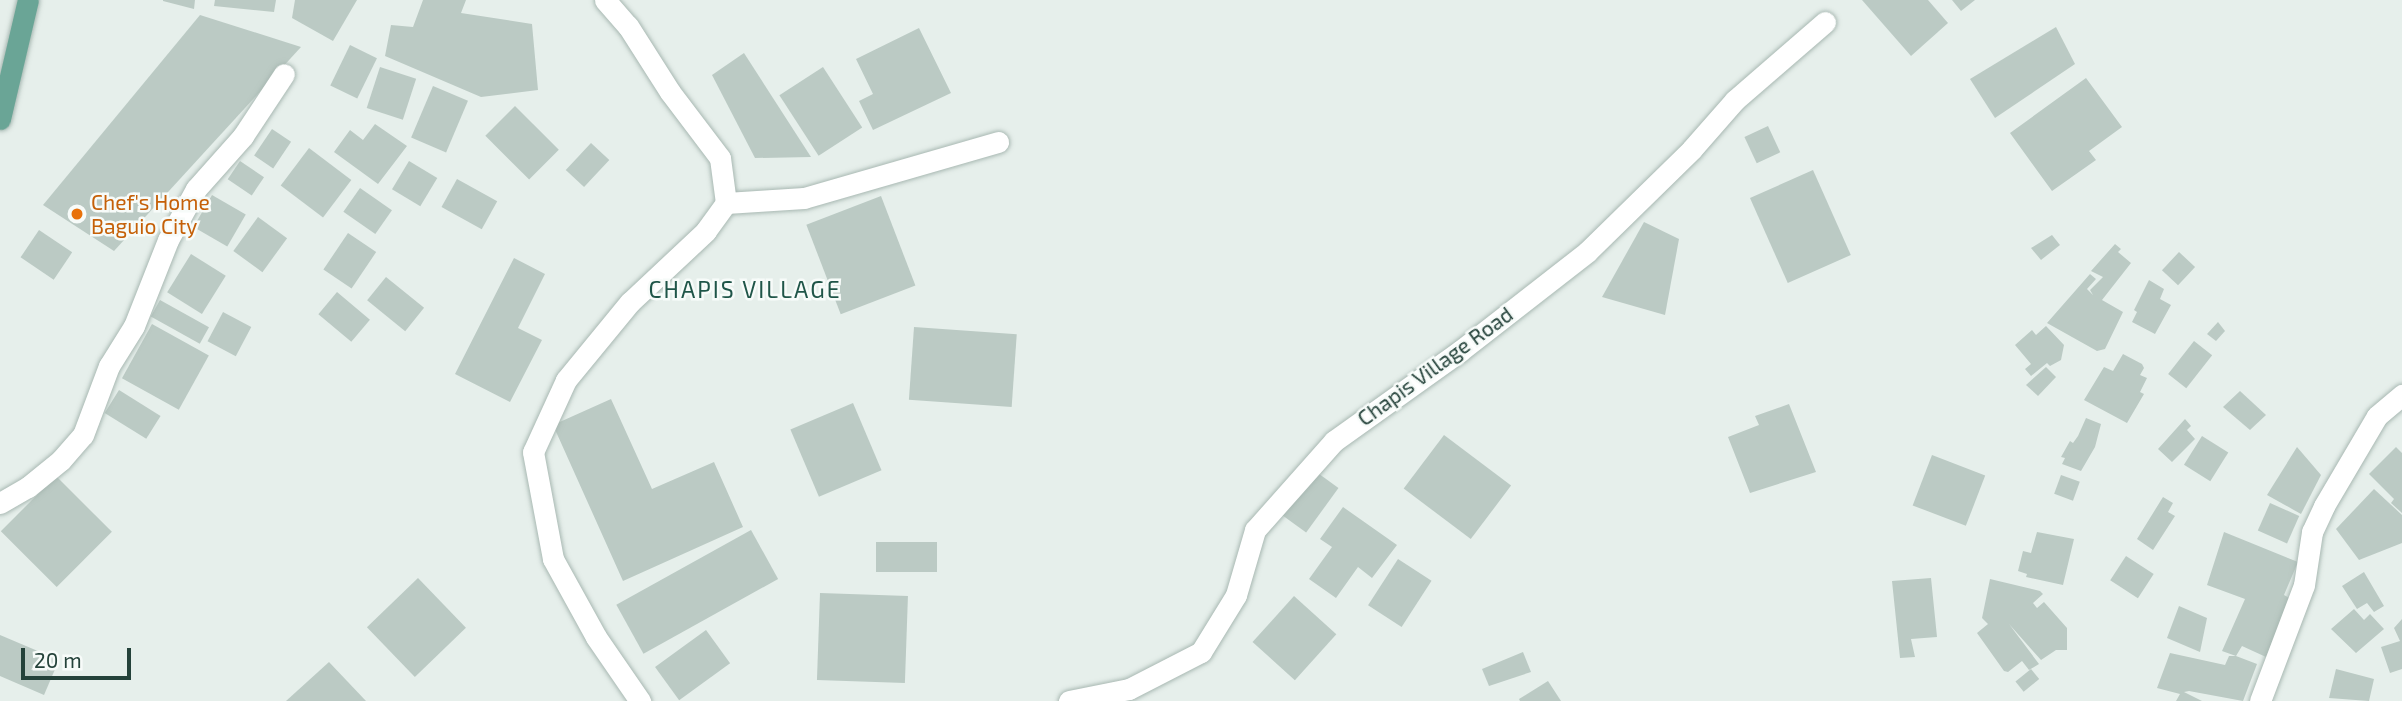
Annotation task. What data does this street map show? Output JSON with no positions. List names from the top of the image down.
{
  "streets": {
    "street": ["Chapis Village Road"]
  },
  "districts": ["CHAPIS VILLAGE"],
  "places": ["Chef's Home Baguio City"],
  "scale_bar": "20 m"
}
